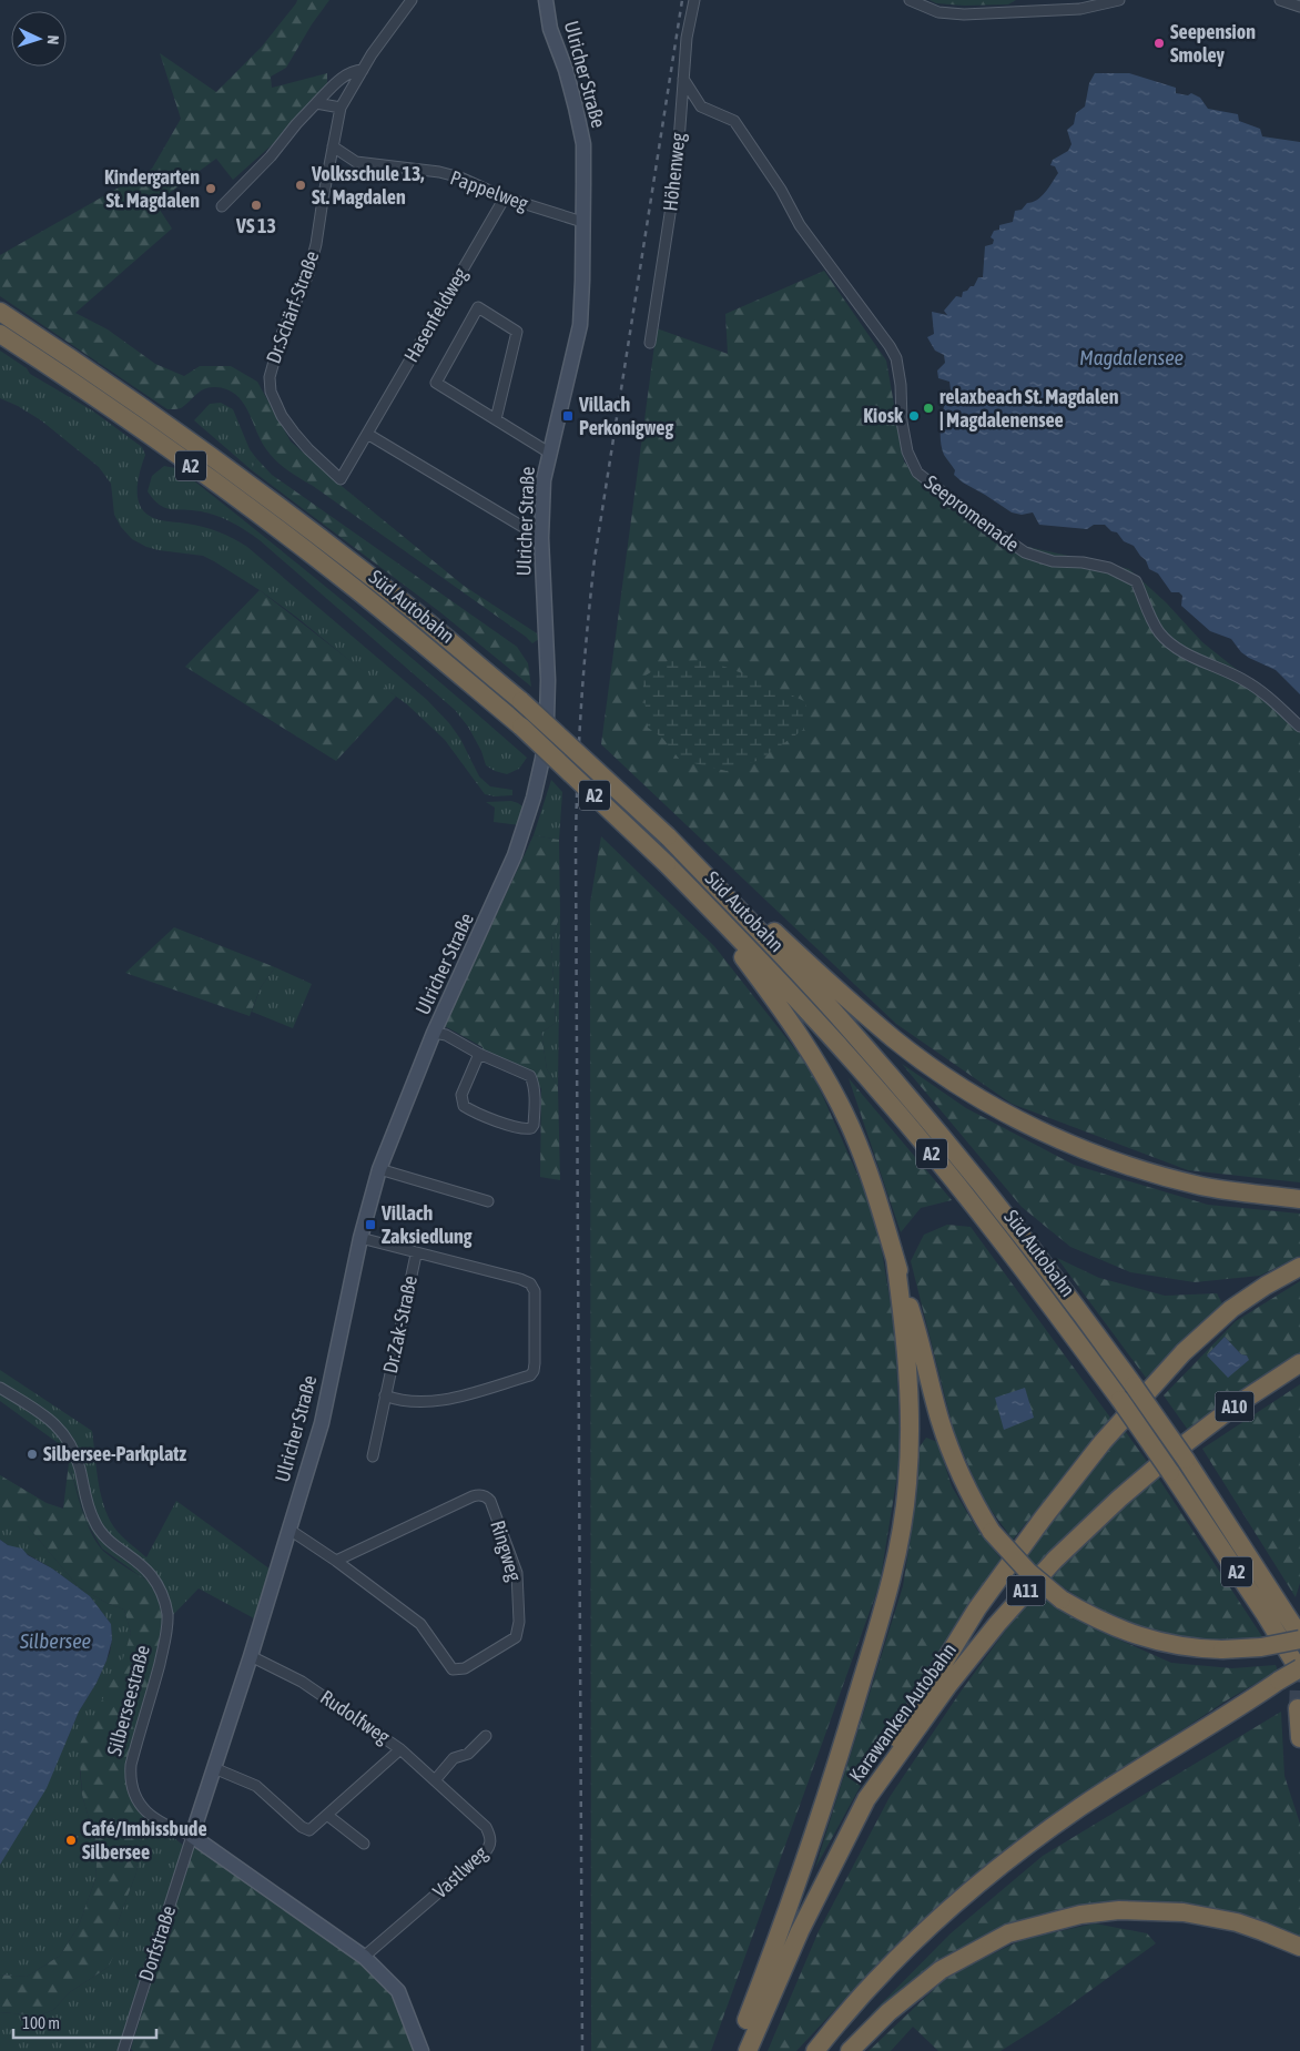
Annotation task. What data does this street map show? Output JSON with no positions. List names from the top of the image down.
{
  "streets": {
    "highway": [
      "A2",
      "Süd Autobahn",
      "A10",
      "A11",
      "Karawanken Autobahn"
    ],
    "street": [
      "Ulricher Straße",
      "Höhenweg",
      "Pappelweg",
      "Dr.Schärf-Straße",
      "Hasenfeldweg",
      "Seepromenade",
      "Dr.Zak-Straße",
      "Ringweg",
      "Silberseestraße",
      "Rudolfweg",
      "Vastlweg",
      "Dorfstraße"
    ]
  },
  "crossings": [
    ["Ulricher Straße", "Pappelweg"],
    ["Ulricher Straße", "Dr.Zak-Straße"],
    ["Ulricher Straße", "Ringweg"],
    ["Ulricher Straße", "Silberseestraße"],
    ["Ulricher Straße", "Rudolfweg"],
    ["Ulricher Straße", "Dorfstraße"],
    ["Höhenweg", "Seepromenade"],
    ["Pappelweg", "Dr.Schärf-Straße"],
    ["Pappelweg", "Hasenfeldweg"],
    ["Dr.Schärf-Straße", "Hasenfeldweg"],
    ["Süd Autobahn", "A10"],
    ["Süd Autobahn", "Karawanken Autobahn"],
    ["A10", "Karawanken Autobahn"],
    ["Silberseestraße", "Vastlweg"],
    ["Silberseestraße", "Dorfstraße"],
    ["Rudolfweg", "Vastlweg"]
  ],
  "water": ["Magdalensee", "Silbersee"],
  "places": {
    "other": [
      "Seepension Smoley",
      "Volksschule 13, St. Magdalen",
      "Kindergarten St. Magdalen",
      "VS 13",
      "relaxbeach St. Magdalen | Magdalenensee",
      "Kiosk",
      "Silbersee-Parkplatz",
      "Café/Imbissbude Silbersee"
    ],
    "transit": ["Villach Perkonigweg", "Villach Zaksiedlung"]
  },
  "scale_bar": "100 m",
  "north": "right"
}
